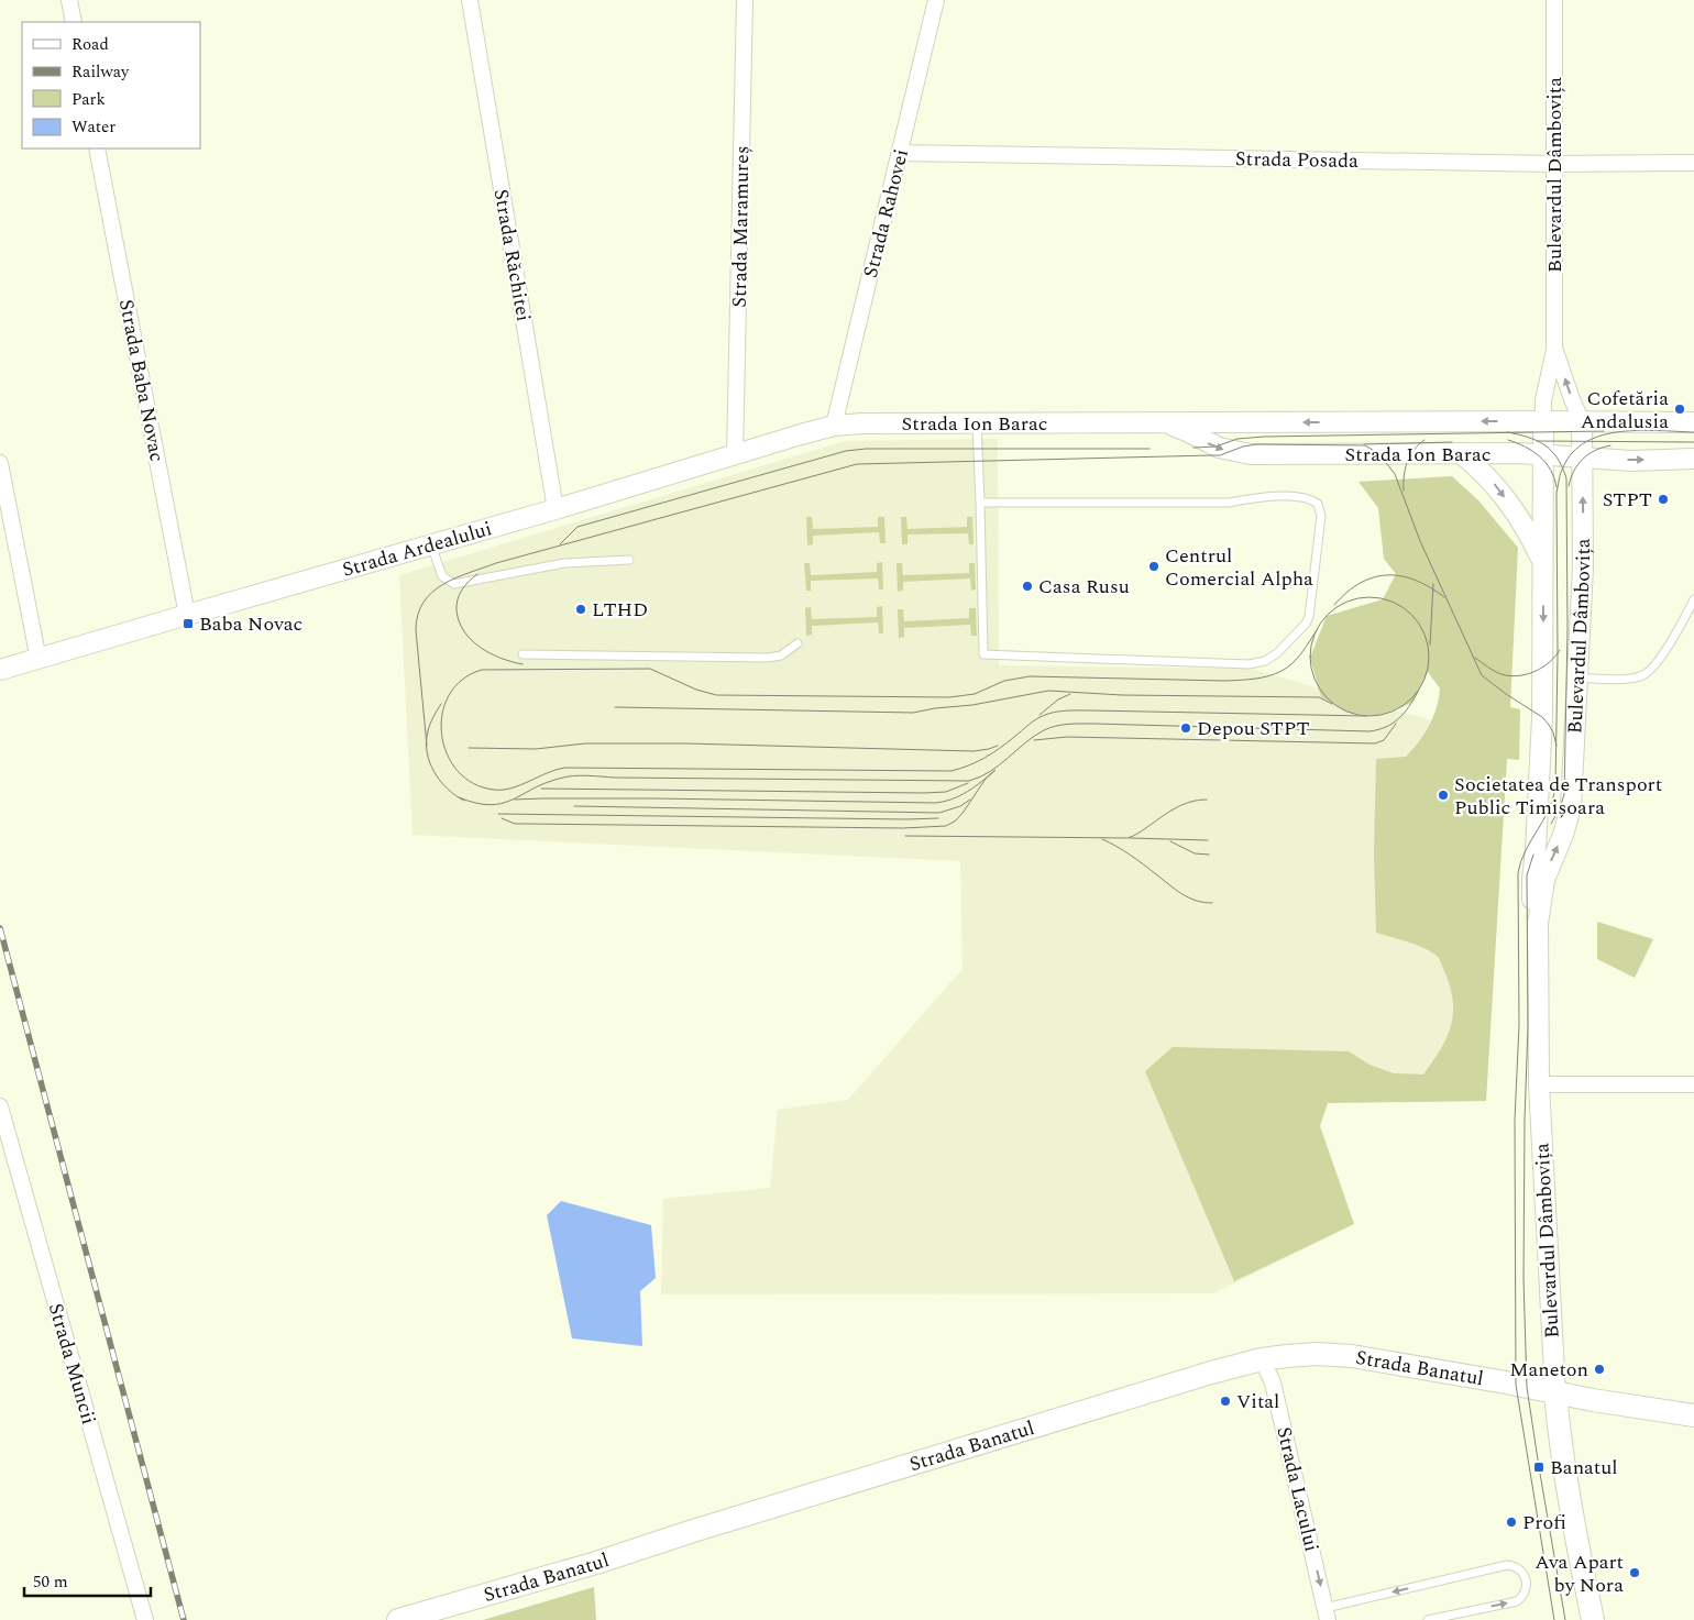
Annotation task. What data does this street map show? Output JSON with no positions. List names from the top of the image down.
{
  "streets": {
    "main road": ["Bulevardul Dâmbovița", "Strada Banatul"],
    "street": [
      "Strada Posada",
      "Strada Rahovei",
      "Strada Maramureș",
      "Strada Răchitei",
      "Strada Baba Novac",
      "Strada Ion Barac",
      "Strada Ardealului",
      "Strada Muncii",
      "Strada Lacului"
    ]
  },
  "crossings": [
    ["Strada Posada", "Bulevardul Dâmbovița"],
    ["Strada Posada", "Strada Rahovei"],
    ["Bulevardul Dâmbovița", "Strada Ion Barac"],
    ["Bulevardul Dâmbovița", "Strada Banatul"],
    ["Strada Rahovei", "Strada Ion Barac"],
    ["Strada Rahovei", "Strada Ardealului"],
    ["Strada Maramureș", "Strada Ardealului"],
    ["Strada Răchitei", "Strada Ardealului"],
    ["Strada Baba Novac", "Strada Ardealului"],
    ["Strada Ion Barac", "Strada Ardealului"],
    ["Strada Banatul", "Strada Lacului"]
  ],
  "one_way": ["Strada Lacului"],
  "places": {
    "other": [
      "Cofetăria Andalusia",
      "STPT",
      "Centrul Comercial Alpha",
      "Casa Rusu",
      "LTHD",
      "Depou STPT",
      "Societatea de Transport Public Timișoara",
      "Maneton",
      "Vital",
      "Profi",
      "Ava Apart by Nora"
    ],
    "transit": ["Baba Novac", "Banatul"]
  },
  "legend": [
    "Road",
    "Railway",
    "Park",
    "Water"
  ],
  "scale_bar": "50 m"
}
